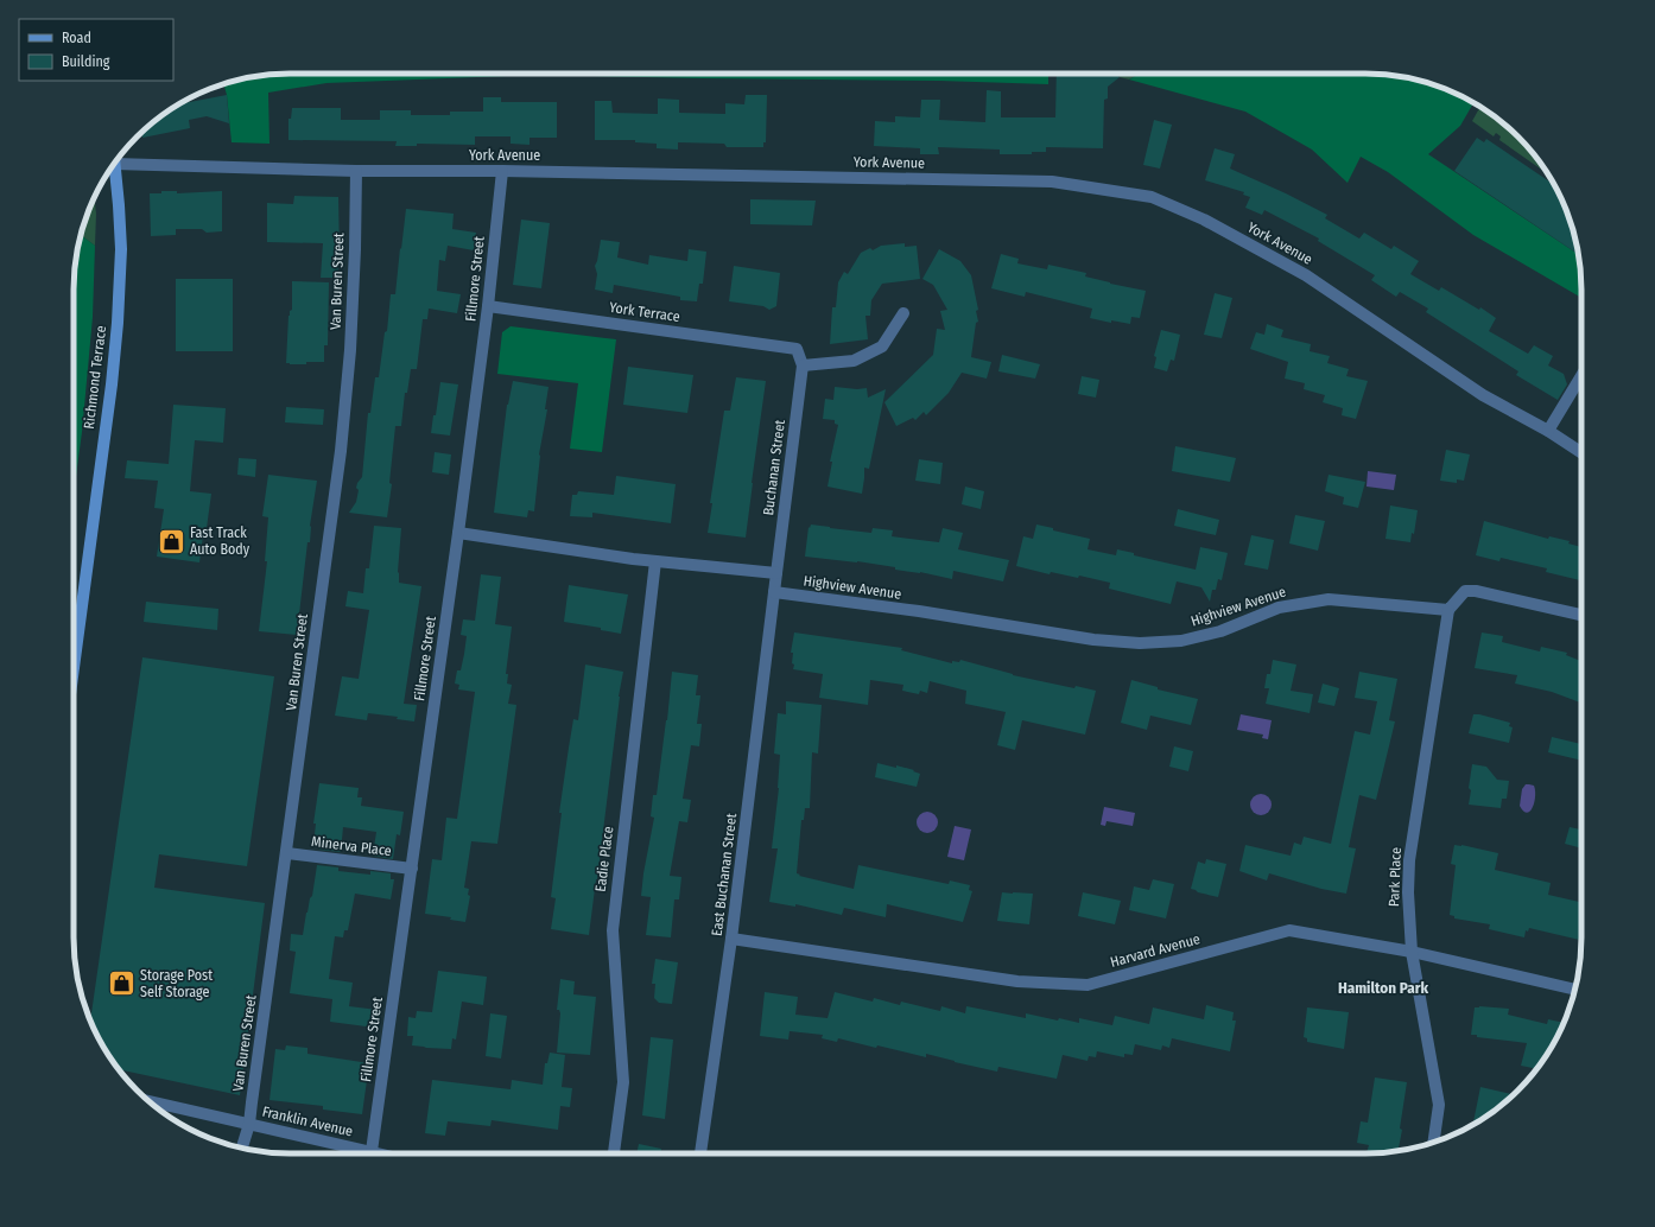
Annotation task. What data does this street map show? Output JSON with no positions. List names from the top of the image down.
{
  "streets": {
    "main road": ["Richmond Terrace"],
    "street": [
      "York Avenue",
      "Fillmore Street",
      "Van Buren Street",
      "York Terrace",
      "Buchanan Street",
      "Highview Avenue",
      "Minerva Place",
      "Eadie Place",
      "East Buchanan Street",
      "Park Place",
      "Harvard Avenue",
      "Franklin Avenue"
    ]
  },
  "crossings": [
    ["York Avenue", "Fillmore Street"],
    ["York Avenue", "Van Buren Street"],
    ["Fillmore Street", "York Terrace"],
    ["Fillmore Street", "Minerva Place"],
    ["Fillmore Street", "Franklin Avenue"],
    ["Van Buren Street", "Minerva Place"],
    ["Van Buren Street", "Franklin Avenue"],
    ["York Terrace", "Buchanan Street"],
    ["Buchanan Street", "Highview Avenue"],
    ["Buchanan Street", "East Buchanan Street"],
    ["Highview Avenue", "East Buchanan Street"],
    ["Highview Avenue", "Park Place"],
    ["East Buchanan Street", "Harvard Avenue"],
    ["Park Place", "Harvard Avenue"]
  ],
  "districts": ["Hamilton Park"],
  "places": {
    "shop": ["Fast Track Auto Body", "Storage Post Self Storage"]
  },
  "legend": ["Road", "Building"]
}
